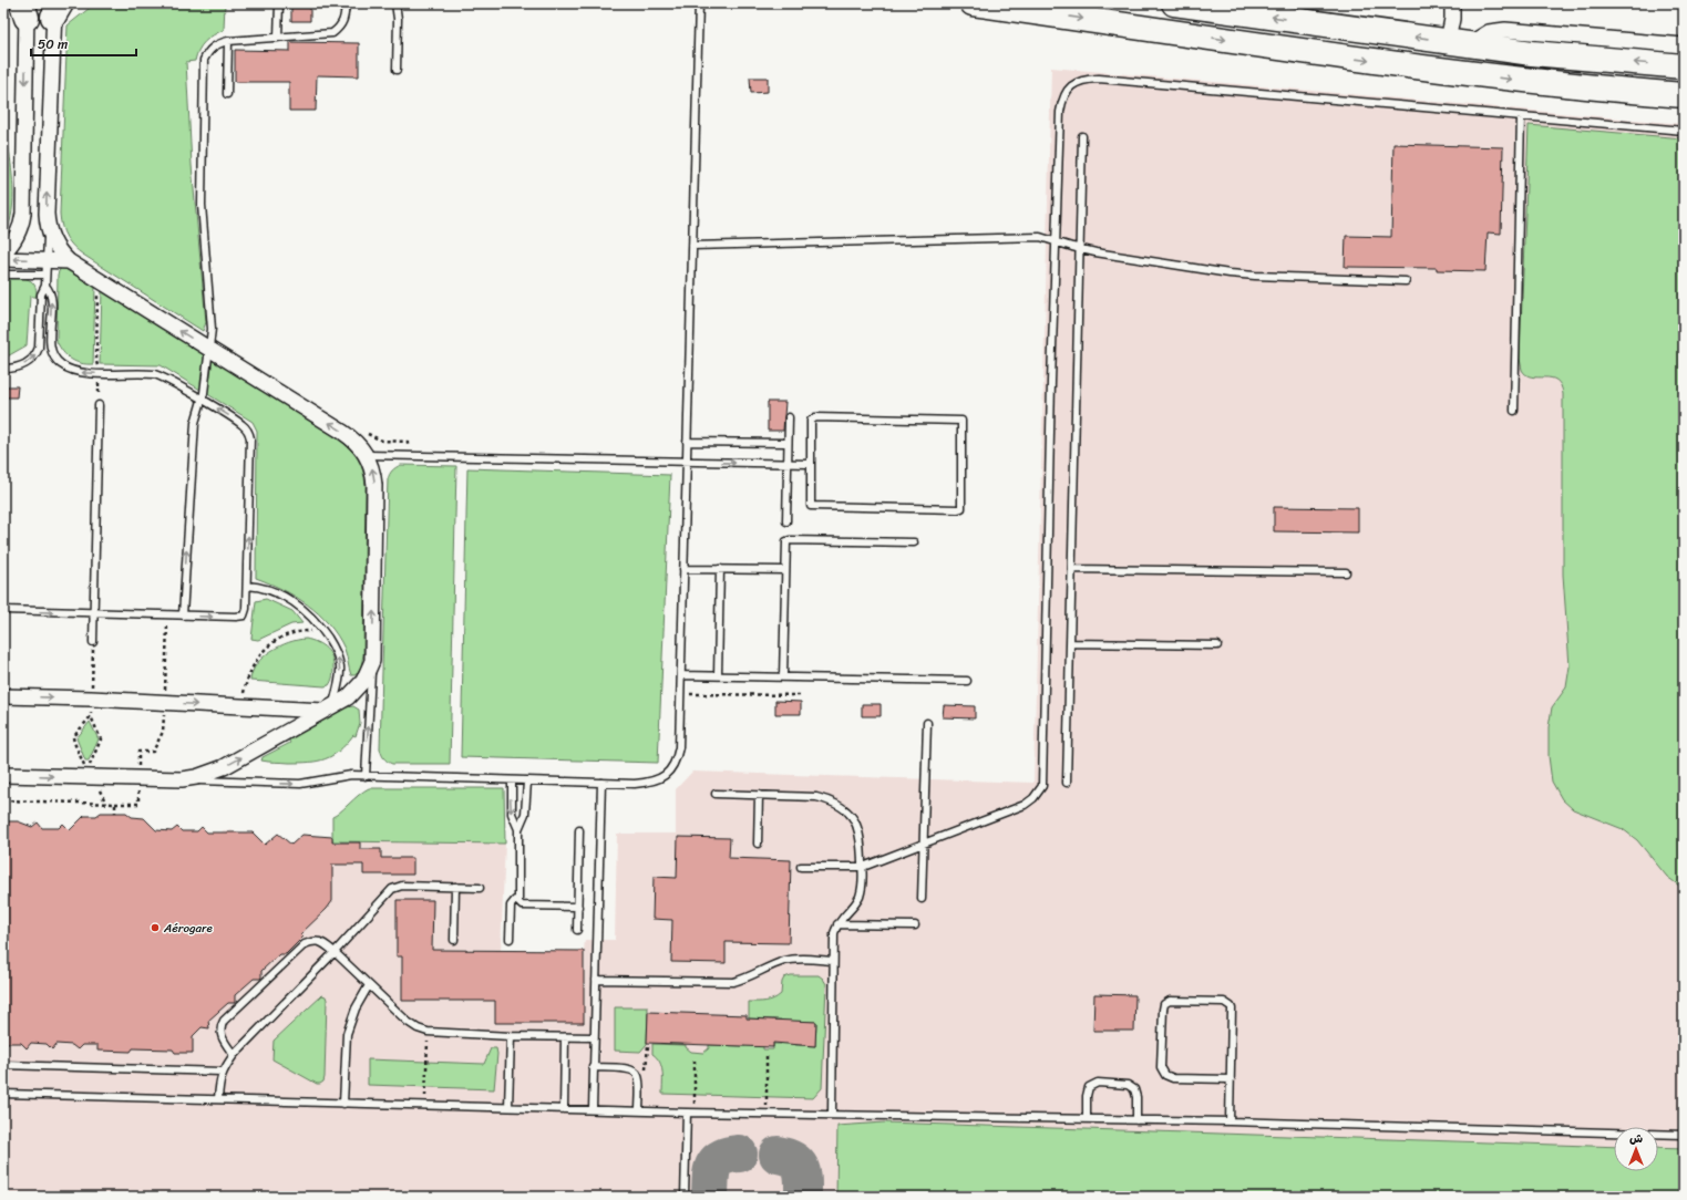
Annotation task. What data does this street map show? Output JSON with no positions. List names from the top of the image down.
{
  "places": ["Aérogare"],
  "scale_bar": "50 m",
  "north": "top"
}
